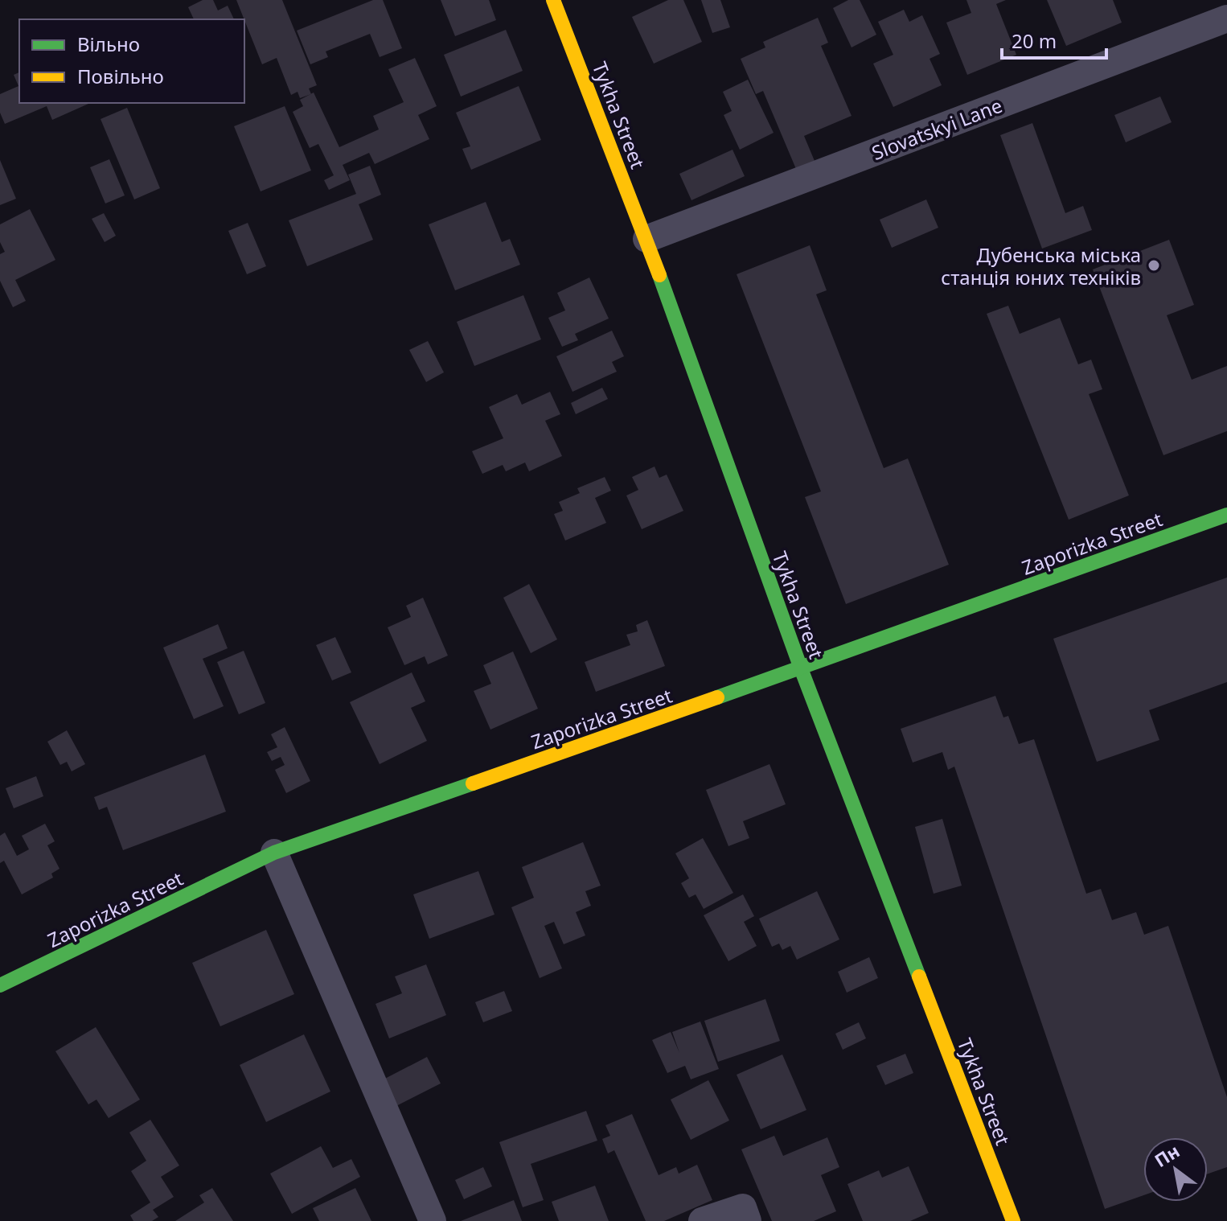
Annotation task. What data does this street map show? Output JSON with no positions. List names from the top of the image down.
{
  "streets": {
    "street": ["Tykha Street", "Slovatskyi Lane", "Zaporizka Street"]
  },
  "crossings": [
    ["Tykha Street", "Slovatskyi Lane"],
    ["Tykha Street", "Zaporizka Street"]
  ],
  "places": ["Дубенська міська станція юних техніків"],
  "legend": ["Вільно", "Повільно"],
  "scale_bar": "20 m",
  "north": "top left"
}
